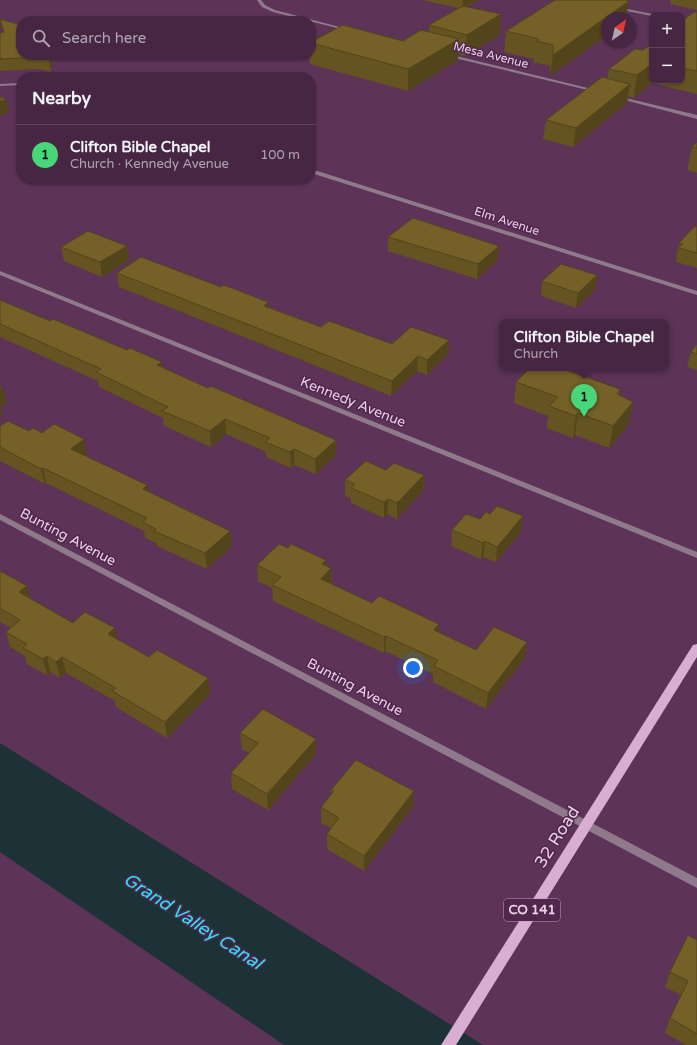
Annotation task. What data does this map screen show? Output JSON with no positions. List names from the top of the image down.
{
  "streets": {
    "main road": ["32 Road", "CO 141"],
    "street": [
      "Mesa Avenue",
      "Elm Avenue",
      "Kennedy Avenue",
      "Bunting Avenue"
    ]
  },
  "crossings": [
    ["Bunting Avenue", "32 Road"]
  ],
  "water": ["Grand Valley Canal"],
  "north": "top right",
  "page": {
    "map_buttons": ["+", "−"],
    "search": "Search here",
    "heading": "Nearby",
    "list": [
      {
        "mark": "1",
        "name": "Clifton Bible Chapel",
        "note": "Church · Kennedy Avenue",
        "value": "100 m"
      }
    ],
    "popup": ["Clifton Bible Chapel", "Church"],
    "pins": "1"
  }
}
